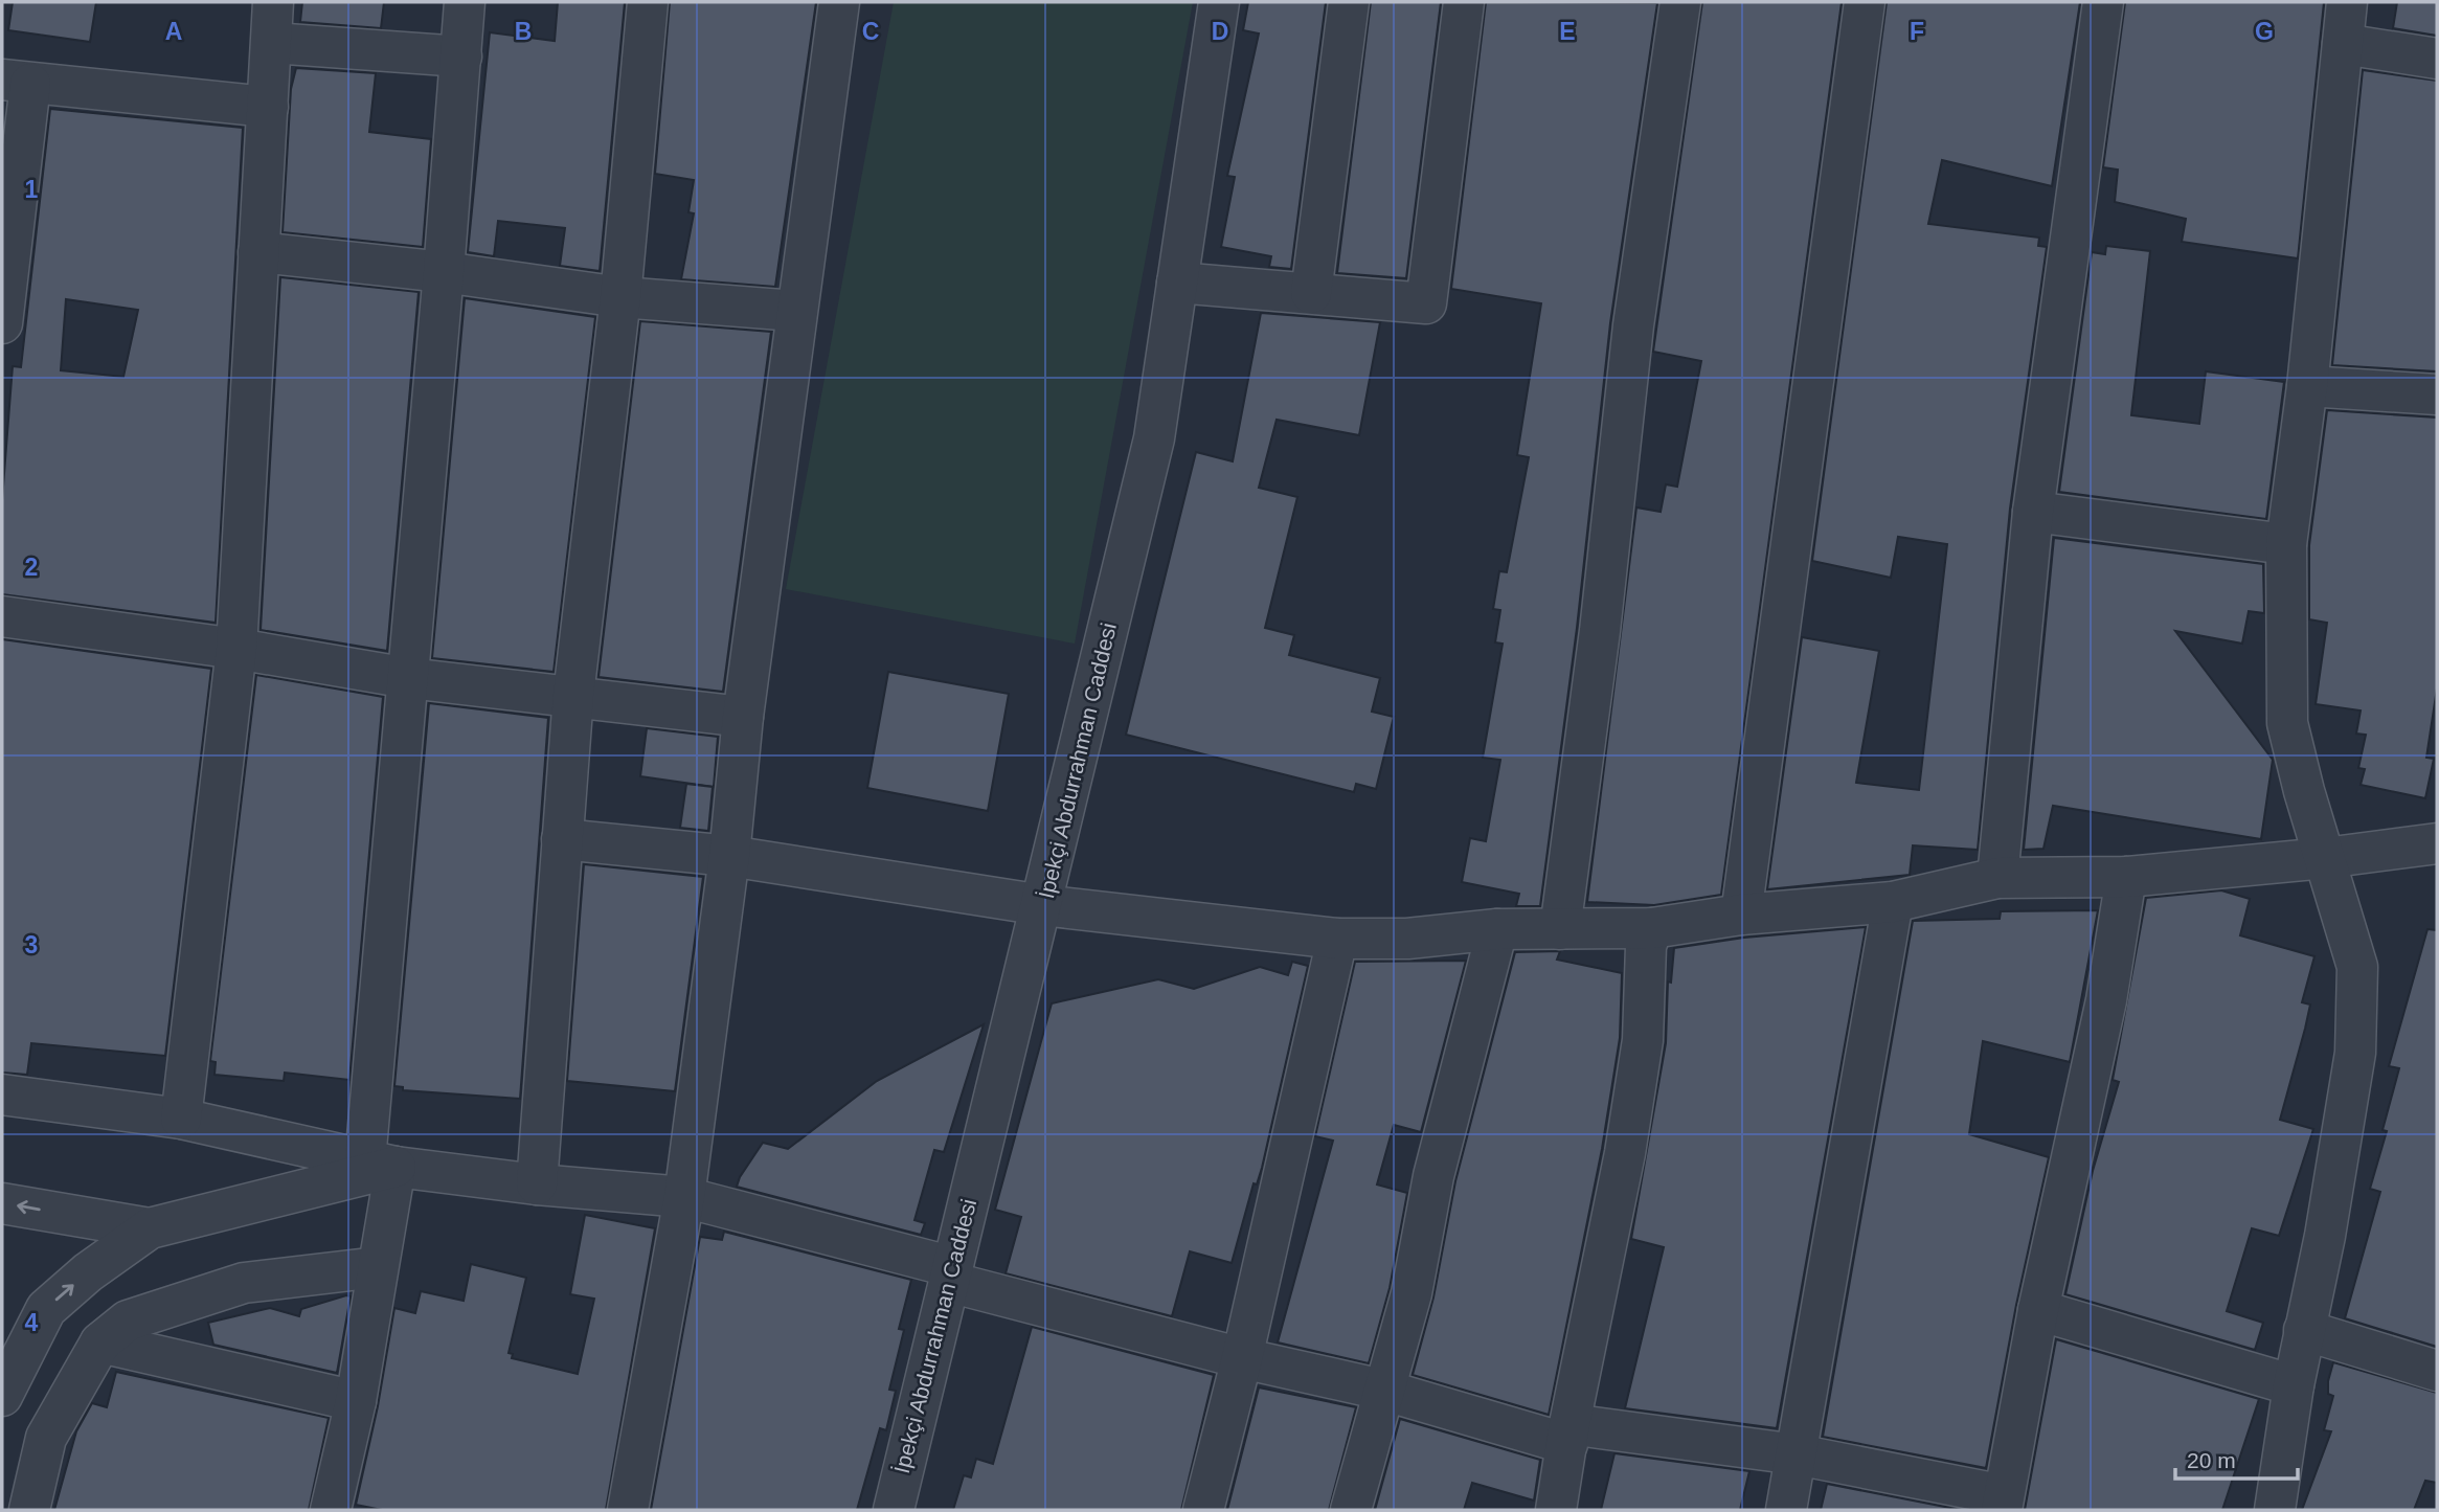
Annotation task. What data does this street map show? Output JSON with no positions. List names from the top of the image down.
{
  "streets": {
    "street": ["İpekçi Abdurrahman Caddesi"]
  },
  "scale_bar": "20 m",
  "grid": {
    "columns": [
      "A",
      "B",
      "C",
      "D",
      "E",
      "F",
      "G"
    ],
    "rows": [
      "1",
      "2",
      "3",
      "4"
    ]
  }
}
